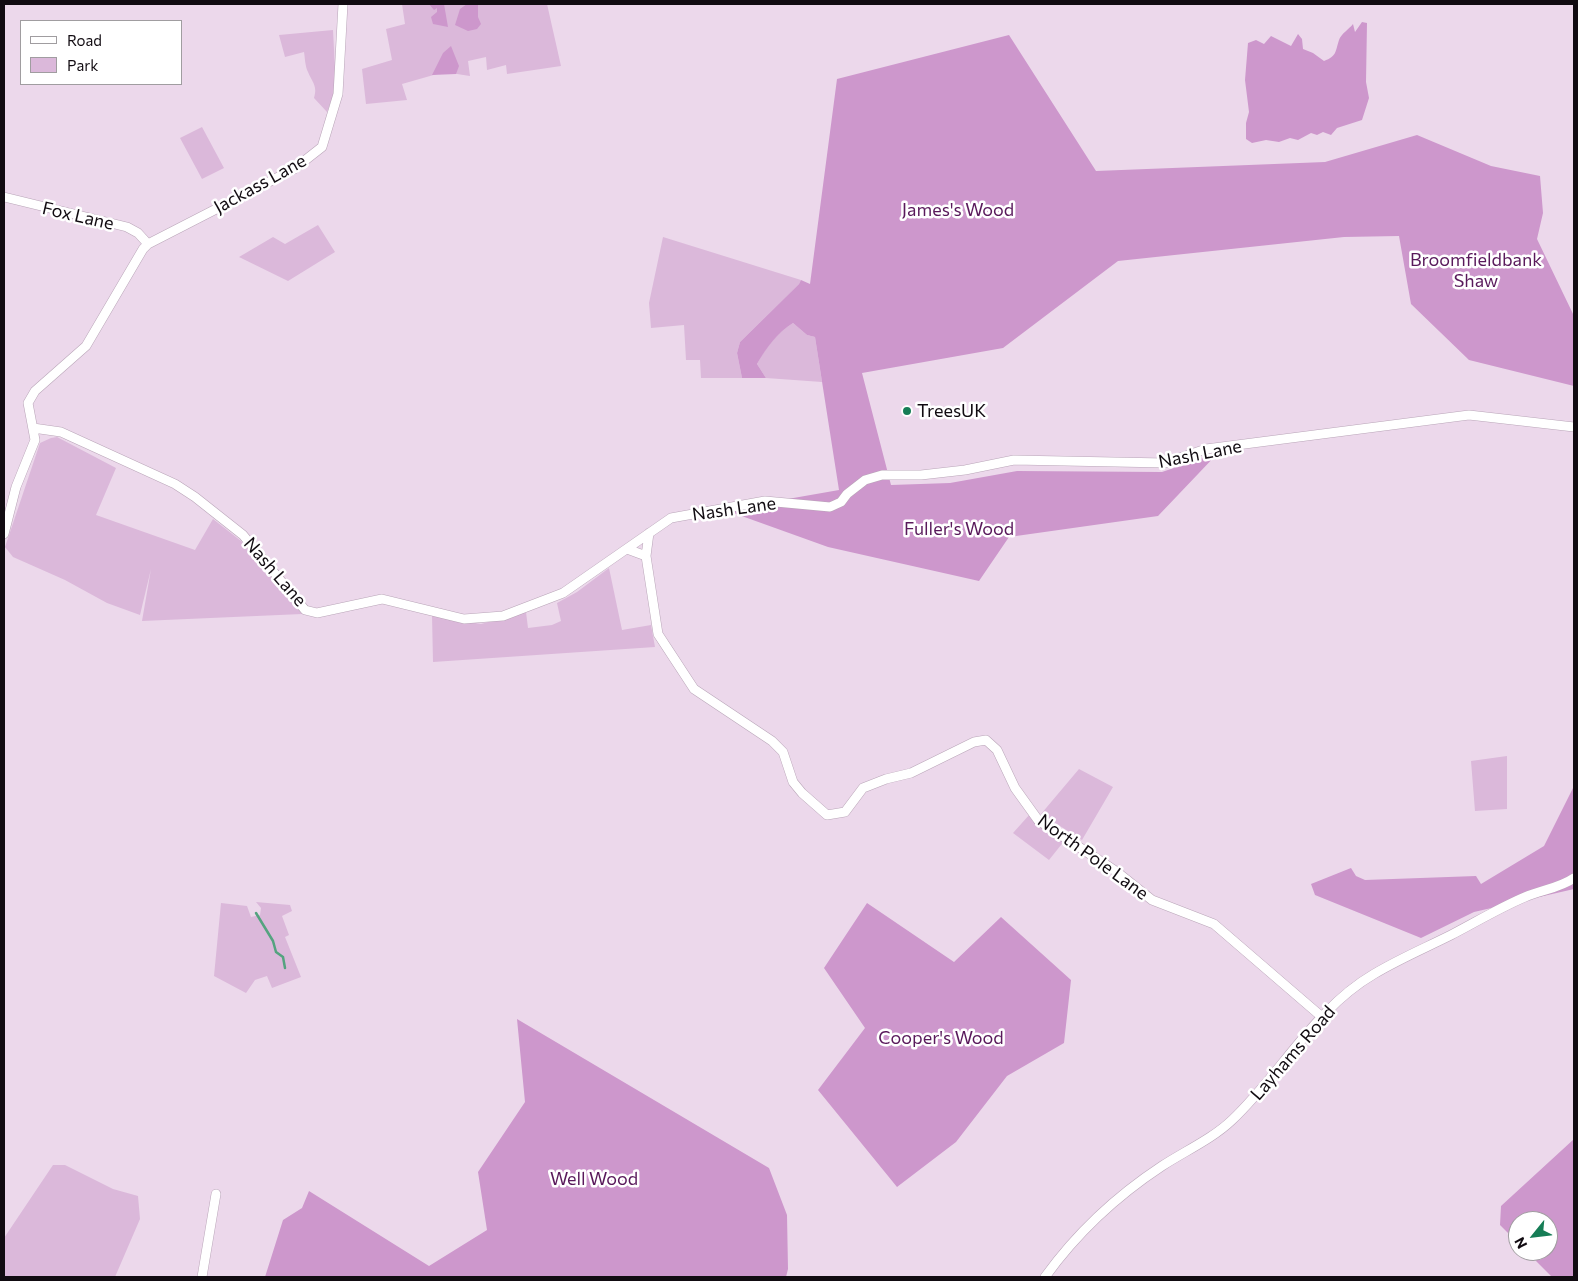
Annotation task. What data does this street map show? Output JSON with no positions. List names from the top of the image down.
{
  "streets": {
    "street": [
      "Jackass Lane",
      "Fox Lane",
      "Nash Lane",
      "North Pole Lane",
      "Layhams Road"
    ]
  },
  "crossings": [
    ["Jackass Lane", "Fox Lane"],
    ["Nash Lane", "North Pole Lane"],
    ["North Pole Lane", "Layhams Road"]
  ],
  "parks": [
    "James's Wood",
    "Broomfieldbank Shaw",
    "Fuller's Wood",
    "Cooper's Wood",
    "Well Wood"
  ],
  "places": ["TreesUK"],
  "legend": ["Road", "Park"],
  "north": "bottom left"
}
